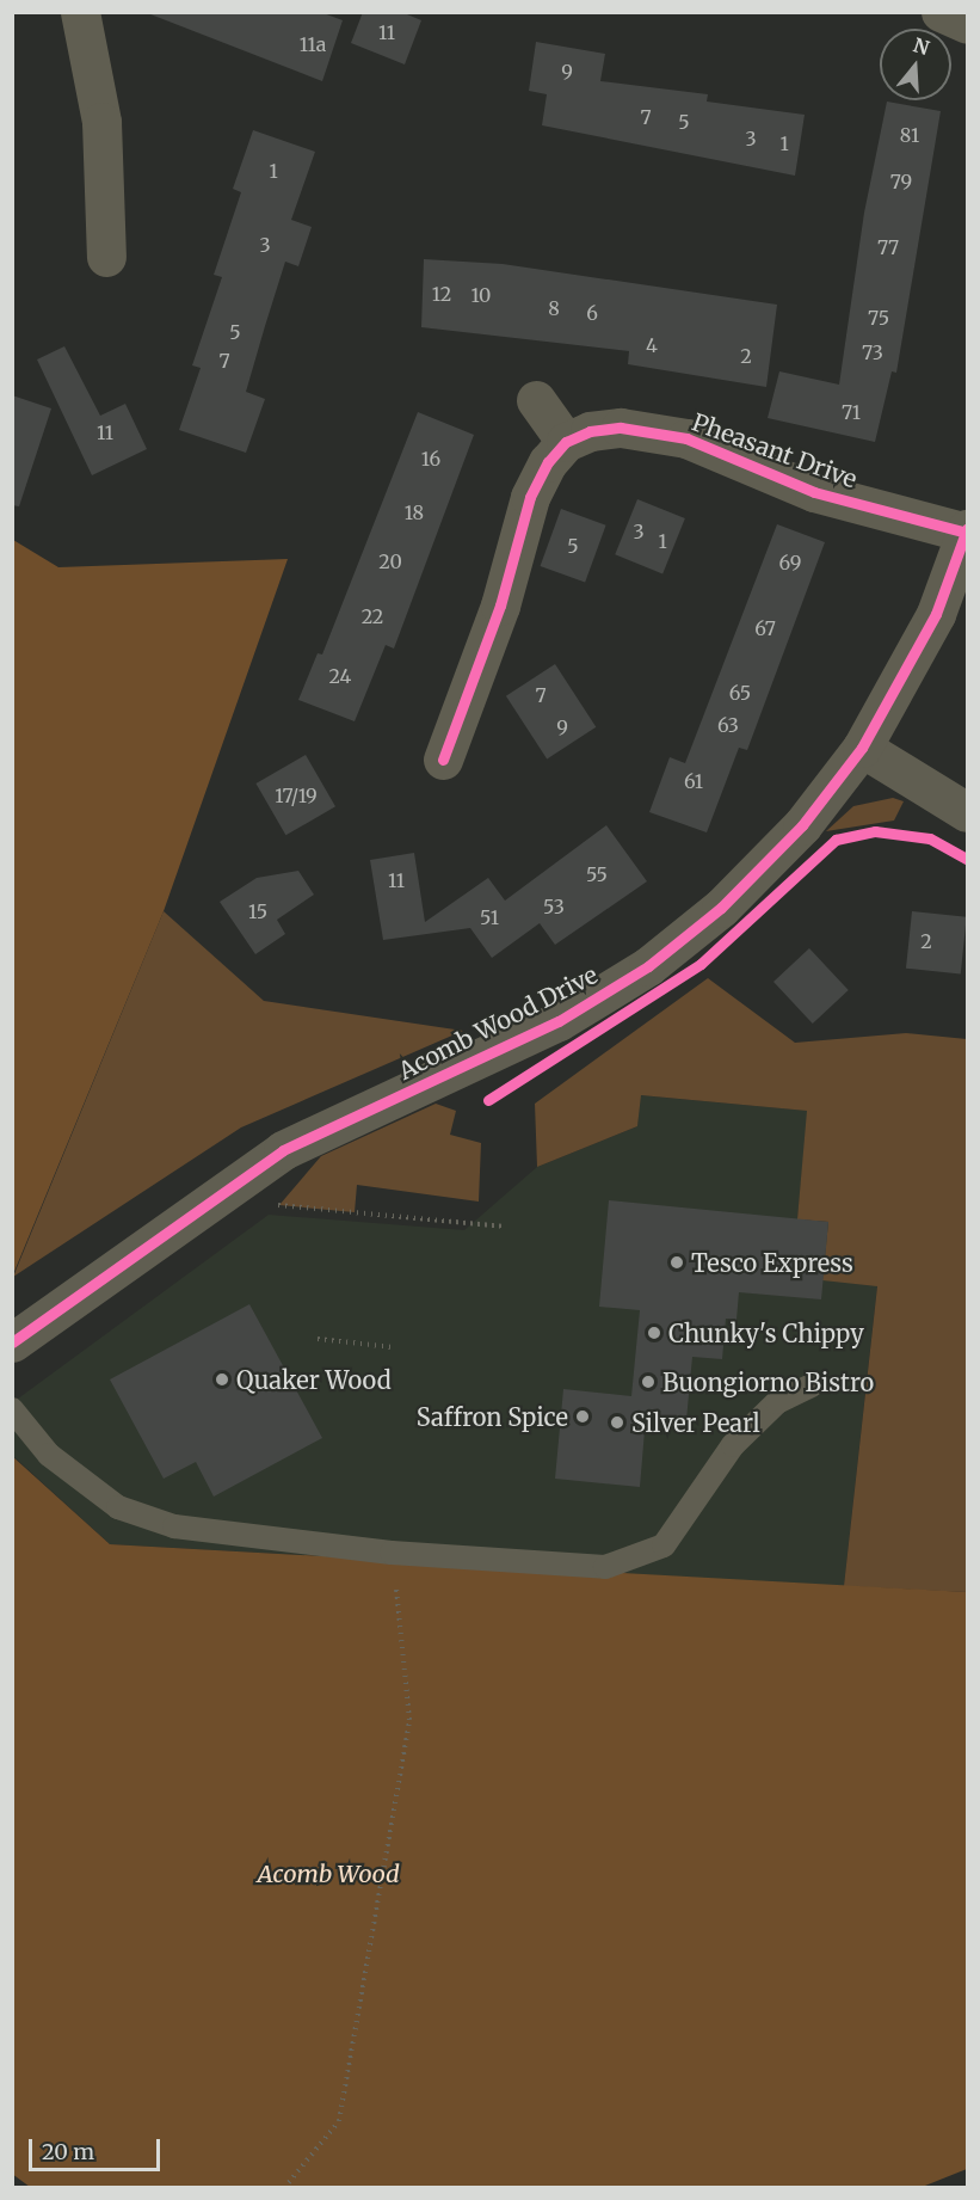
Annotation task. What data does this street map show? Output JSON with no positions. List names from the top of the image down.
{
  "streets": {
    "street": ["Pheasant Drive", "Acomb Wood Drive"]
  },
  "crossings": [
    ["Pheasant Drive", "Acomb Wood Drive"]
  ],
  "parks": ["Acomb Wood"],
  "places": [
    "Tesco Express",
    "Chunky's Chippy",
    "Quaker Wood",
    "Buongiorno Bistro",
    "Saffron Spice",
    "Silver Pearl"
  ],
  "house_numbers": [
    "11",
    "11a",
    "9",
    "7",
    "5",
    "81",
    "3",
    "1",
    "1",
    "79",
    "3",
    "77",
    "12",
    "10",
    "8",
    "6",
    "75",
    "5",
    "4",
    "73",
    "2",
    "7",
    "71",
    "11",
    "16",
    "18",
    "3",
    "1",
    "5",
    "20",
    "69",
    "22",
    "67",
    "24",
    "65",
    "7",
    "63",
    "9",
    "61",
    "17/19",
    "55",
    "11",
    "53",
    "15",
    "51",
    "2"
  ],
  "scale_bar": "20 m",
  "north": "top"
}
